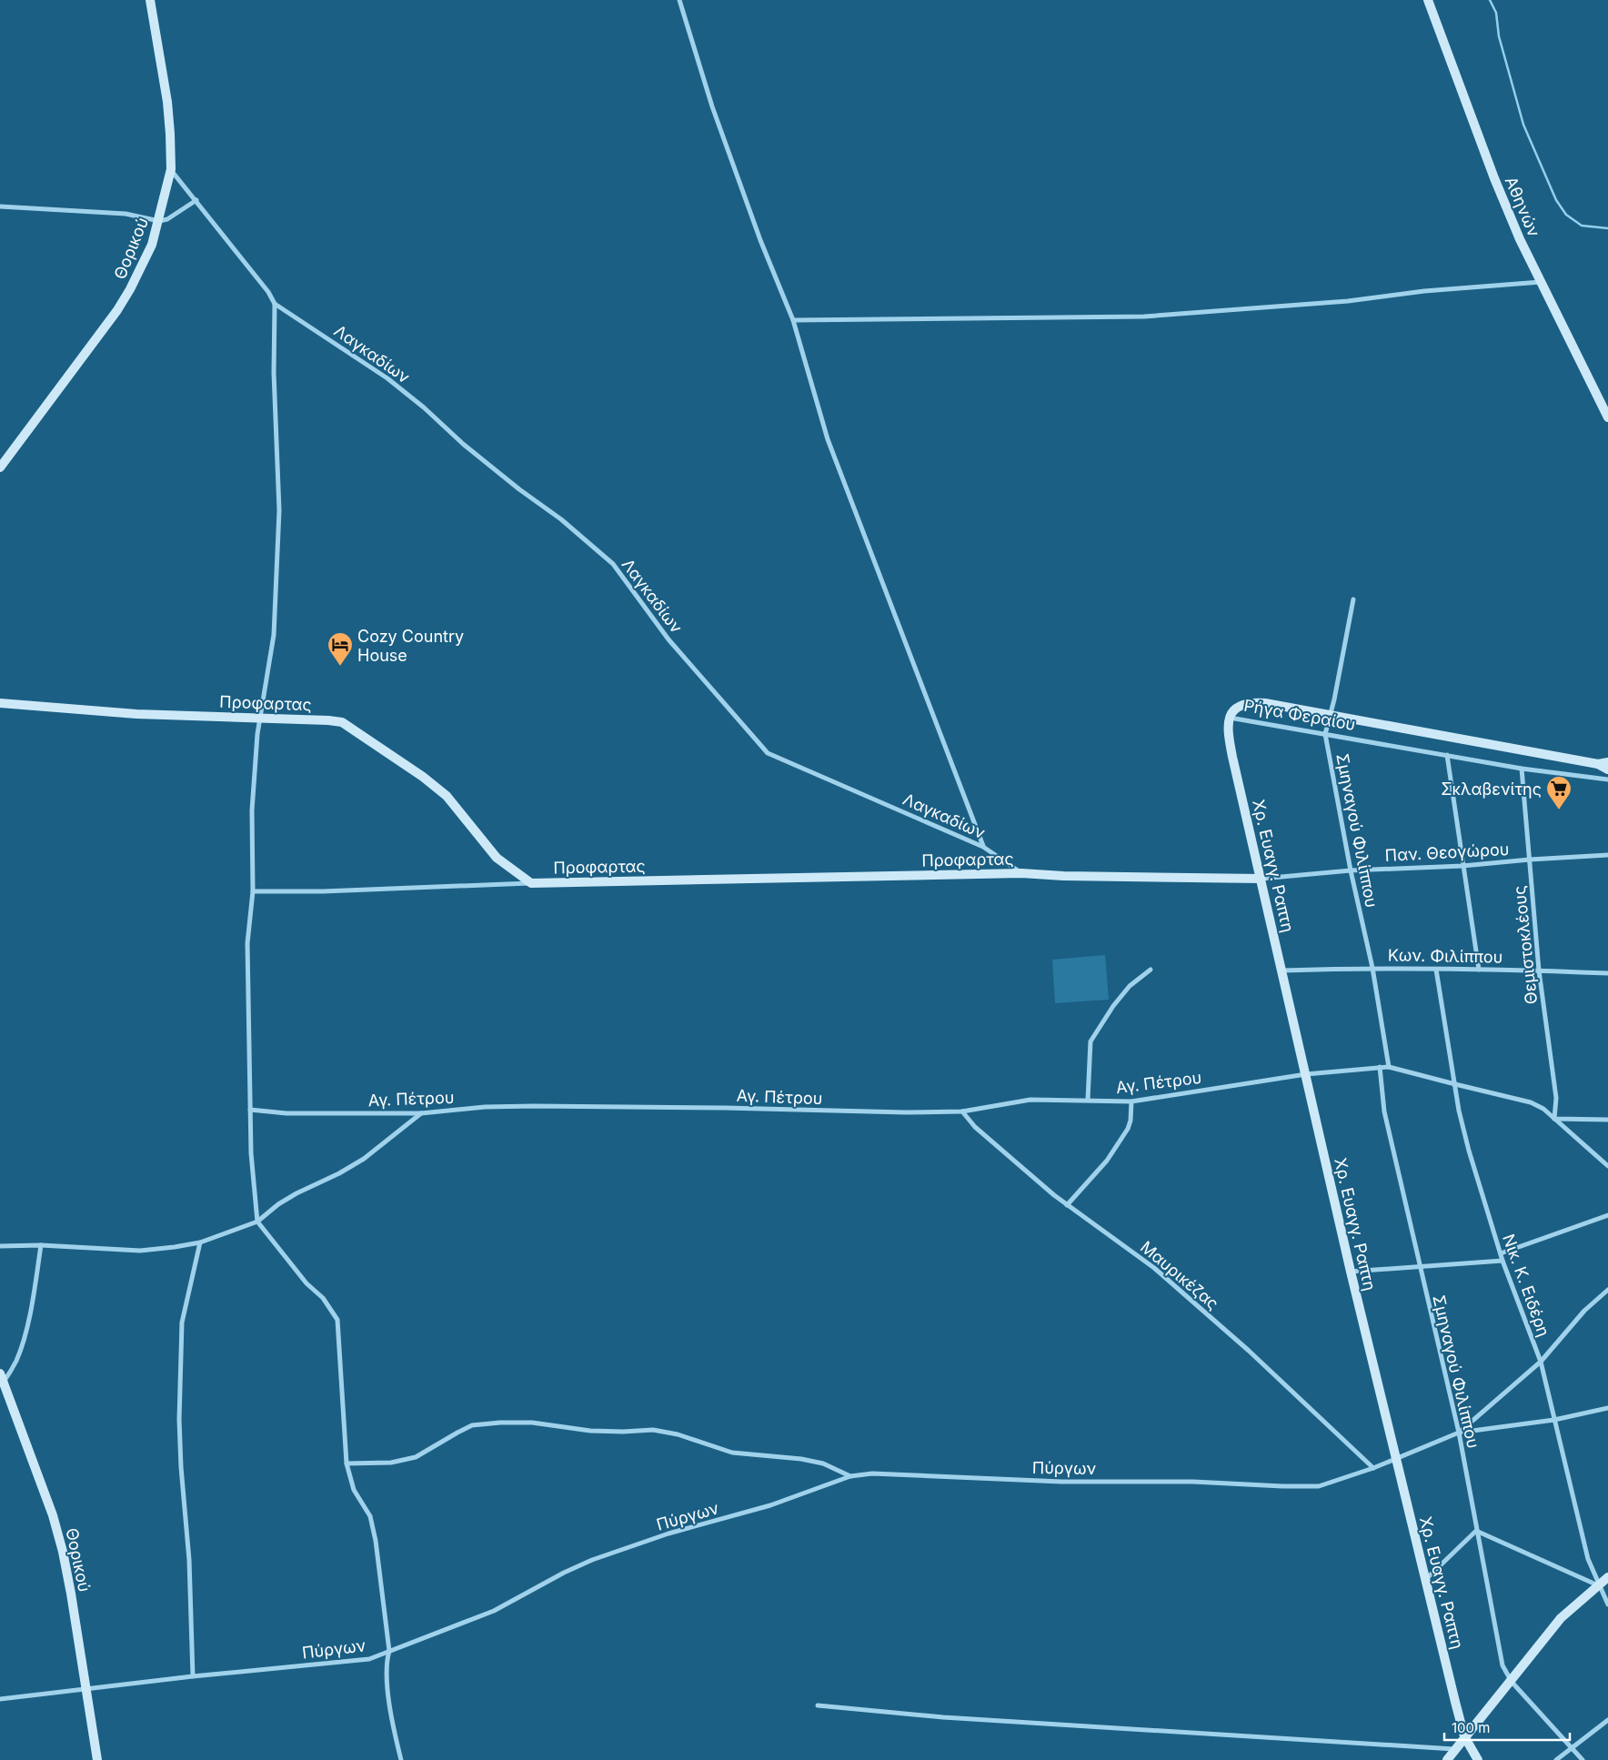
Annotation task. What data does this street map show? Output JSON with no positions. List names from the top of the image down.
{
  "streets": {
    "street": [
      "Αθηνών",
      "Θορικού",
      "Λαγκαδίων",
      "Προφαρτας",
      "Ρήγα Φεραίου",
      "Σμηναγού Φιλίππου",
      "Παν. Θεογώρου",
      "Χρ. Ευαγγ. Ραπτη",
      "Θεμιστοκλέους",
      "Κων. Φιλίππου",
      "Αγ. Πέτρου",
      "Μαυρικέζας",
      "Νικ. Κ. Ειδέρη",
      "Πύργων"
    ]
  },
  "crossings": [
    ["Θορικού", "Πύργων"],
    ["Λαγκαδίων", "Προφαρτας"],
    ["Προφαρτας", "Παν. Θεογώρου"],
    ["Προφαρτας", "Χρ. Ευαγγ. Ραπτη"],
    ["Ρήγα Φεραίου", "Σμηναγού Φιλίππου"],
    ["Ρήγα Φεραίου", "Χρ. Ευαγγ. Ραπτη"],
    ["Ρήγα Φεραίου", "Θεμιστοκλέους"],
    ["Σμηναγού Φιλίππου", "Παν. Θεογώρου"],
    ["Σμηναγού Φιλίππου", "Κων. Φιλίππου"],
    ["Σμηναγού Φιλίππου", "Αγ. Πέτρου"],
    ["Σμηναγού Φιλίππου", "Πύργων"],
    ["Παν. Θεογώρου", "Χρ. Ευαγγ. Ραπτη"],
    ["Παν. Θεογώρου", "Θεμιστοκλέους"],
    ["Χρ. Ευαγγ. Ραπτη", "Κων. Φιλίππου"],
    ["Χρ. Ευαγγ. Ραπτη", "Αγ. Πέτρου"],
    ["Χρ. Ευαγγ. Ραπτη", "Πύργων"],
    ["Θεμιστοκλέους", "Κων. Φιλίππου"],
    ["Κων. Φιλίππου", "Νικ. Κ. Ειδέρη"],
    ["Αγ. Πέτρου", "Μαυρικέζας"],
    ["Μαυρικέζας", "Πύργων"]
  ],
  "places": {
    "hotel": ["Cozy Country House"],
    "supermarket": ["Σκλαβενίτης"]
  },
  "scale_bar": "100 m"
}
